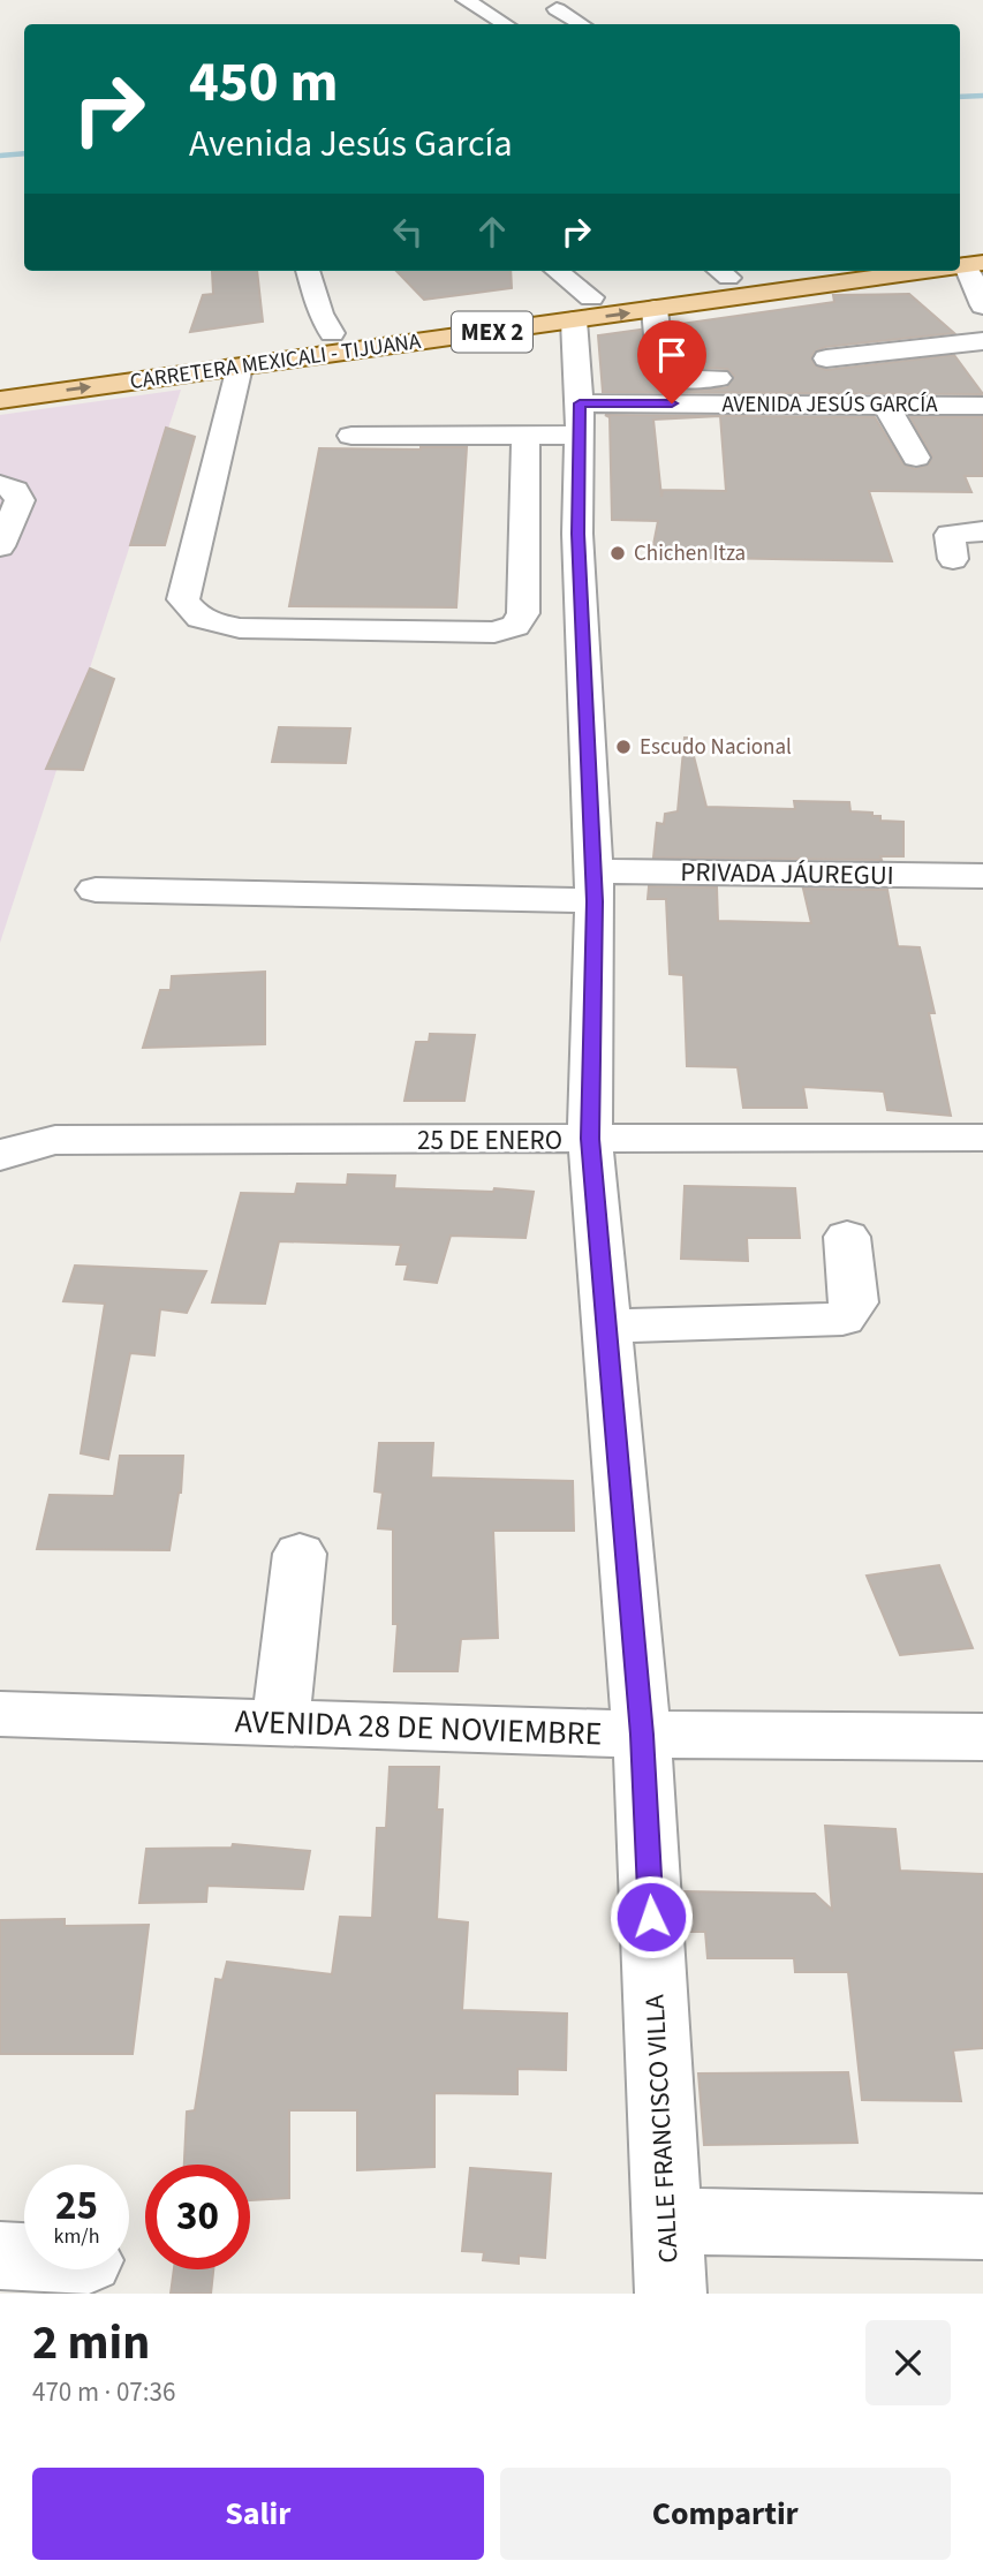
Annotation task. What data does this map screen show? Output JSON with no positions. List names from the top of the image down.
{
  "streets": {
    "main road": ["MEX 2", "CARRETERA MEXICALI - TIJUANA"],
    "street": [
      "AVENIDA JESÚS GARCÍA",
      "PRIVADA JÁUREGUI",
      "25 DE ENERO",
      "AVENIDA 28 DE NOVIEMBRE",
      "CALLE FRANCISCO VILLA"
    ]
  },
  "crossings": [
    ["CARRETERA MEXICALI - TIJUANA", "CALLE FRANCISCO VILLA"],
    ["AVENIDA JESÚS GARCÍA", "CALLE FRANCISCO VILLA"],
    ["PRIVADA JÁUREGUI", "CALLE FRANCISCO VILLA"],
    ["25 DE ENERO", "CALLE FRANCISCO VILLA"],
    ["AVENIDA 28 DE NOVIEMBRE", "CALLE FRANCISCO VILLA"]
  ],
  "places": ["Chichen Itza", "Escudo Nacional"],
  "page": {
    "turn": ["450 m", "Avenida Jesús García"],
    "speed": "25 km/h",
    "limit": "30",
    "heading": ["2 min", "470 m · 07:36"],
    "buttons": ["Salir", "Compartir"]
  }
}
